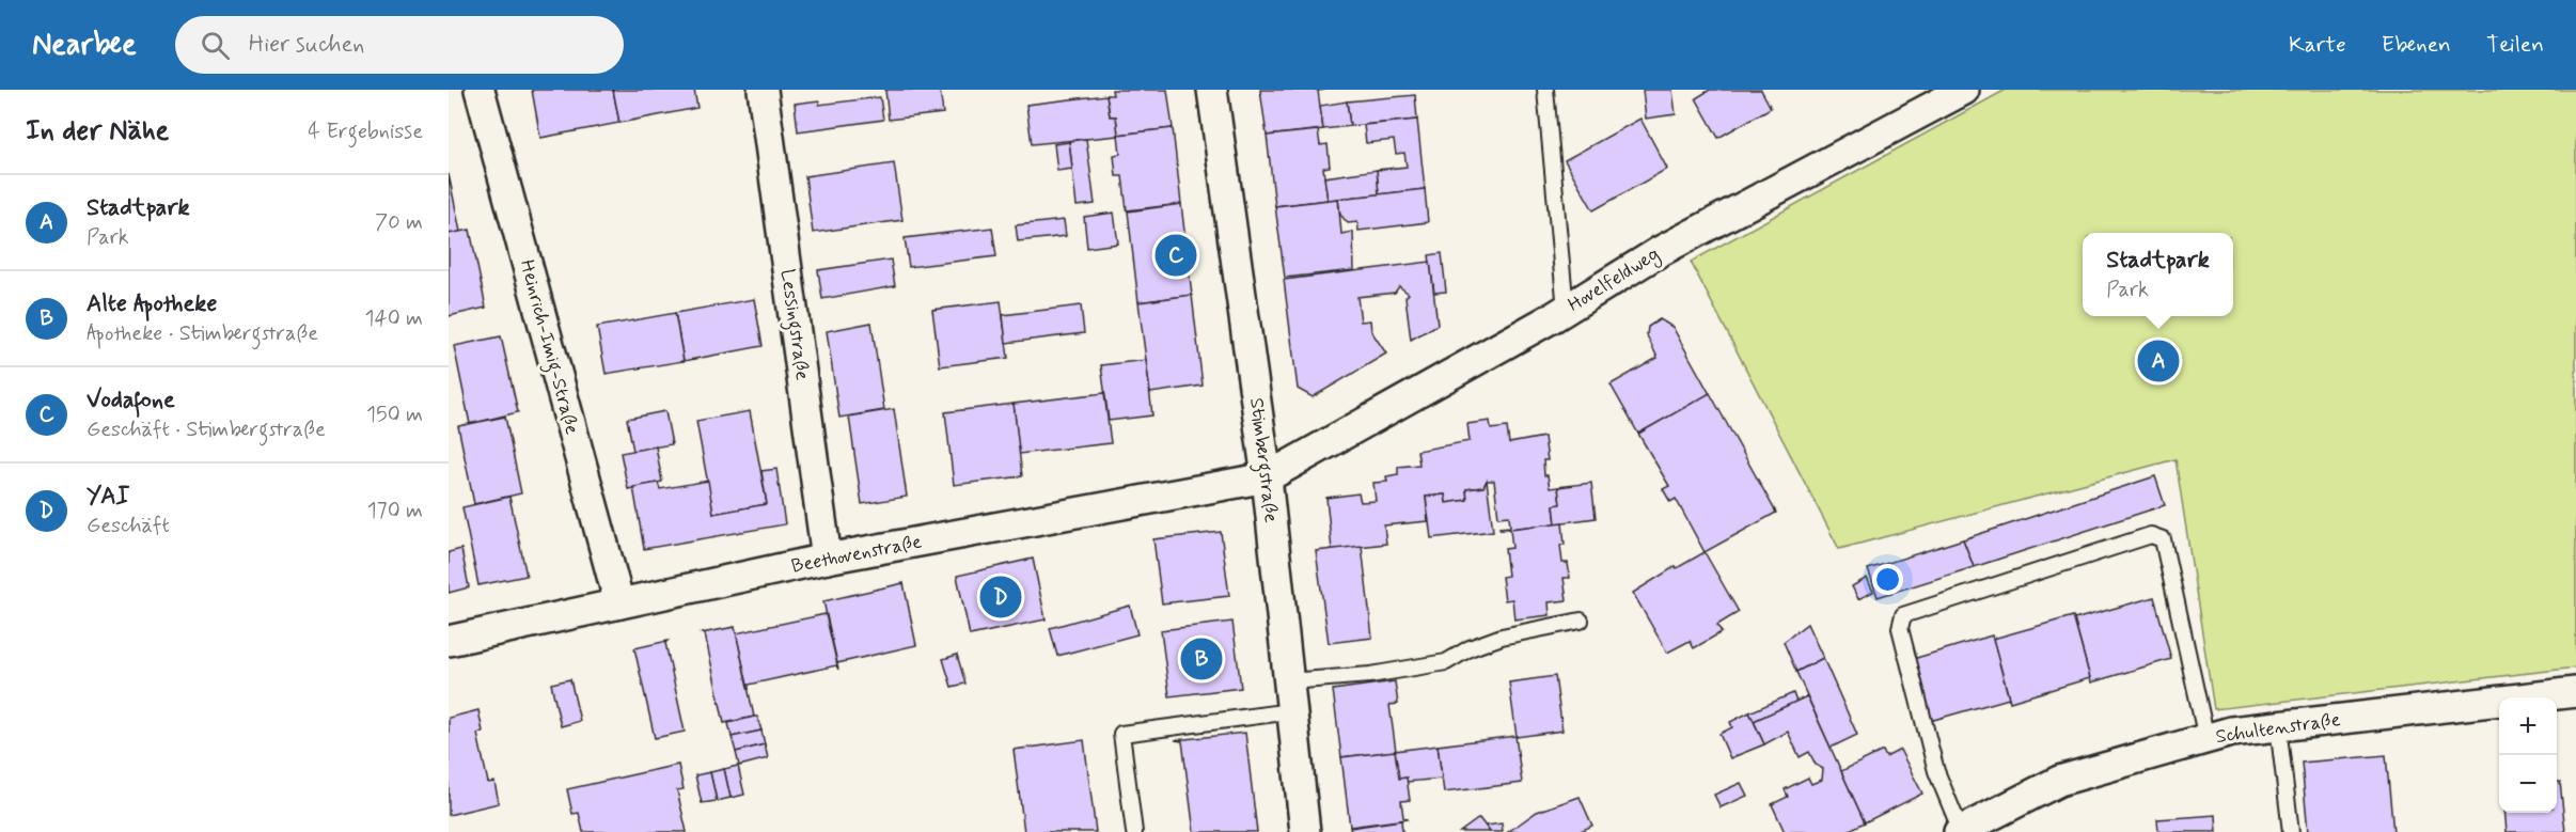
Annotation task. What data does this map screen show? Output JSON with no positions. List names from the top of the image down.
{
  "streets": {
    "street": [
      "Hovelfeldweg",
      "Lessingstraße",
      "Heinrich-Imig-Straße",
      "Stimbergstraße",
      "Beethovenstraße",
      "Schultenstraße"
    ]
  },
  "crossings": [
    ["Hovelfeldweg", "Stimbergstraße"],
    ["Hovelfeldweg", "Beethovenstraße"],
    ["Lessingstraße", "Beethovenstraße"],
    ["Heinrich-Imig-Straße", "Beethovenstraße"],
    ["Stimbergstraße", "Beethovenstraße"]
  ],
  "page": {
    "header": "Nearbee",
    "search": "Hier suchen",
    "nav": ["Karte", "Ebenen", "Teilen"],
    "heading": ["In der Nähe", "4 Ergebnisse"],
    "list": [
      {
        "mark": "A",
        "name": "Stadtpark",
        "note": "Park",
        "value": "70 m"
      },
      {
        "mark": "B",
        "name": "Alte Apotheke",
        "note": "Apotheke · Stimbergstraße",
        "value": "140 m"
      },
      {
        "mark": "C",
        "name": "Vodafone",
        "note": "Geschäft · Stimbergstraße",
        "value": "150 m"
      },
      {
        "mark": "D",
        "name": "YAI",
        "note": "Geschäft",
        "value": "170 m"
      }
    ],
    "pins": [
      "C",
      "A",
      "D",
      "B"
    ],
    "popup": ["Stadtpark", "Park"],
    "map_buttons": ["+", "−"]
  }
}
